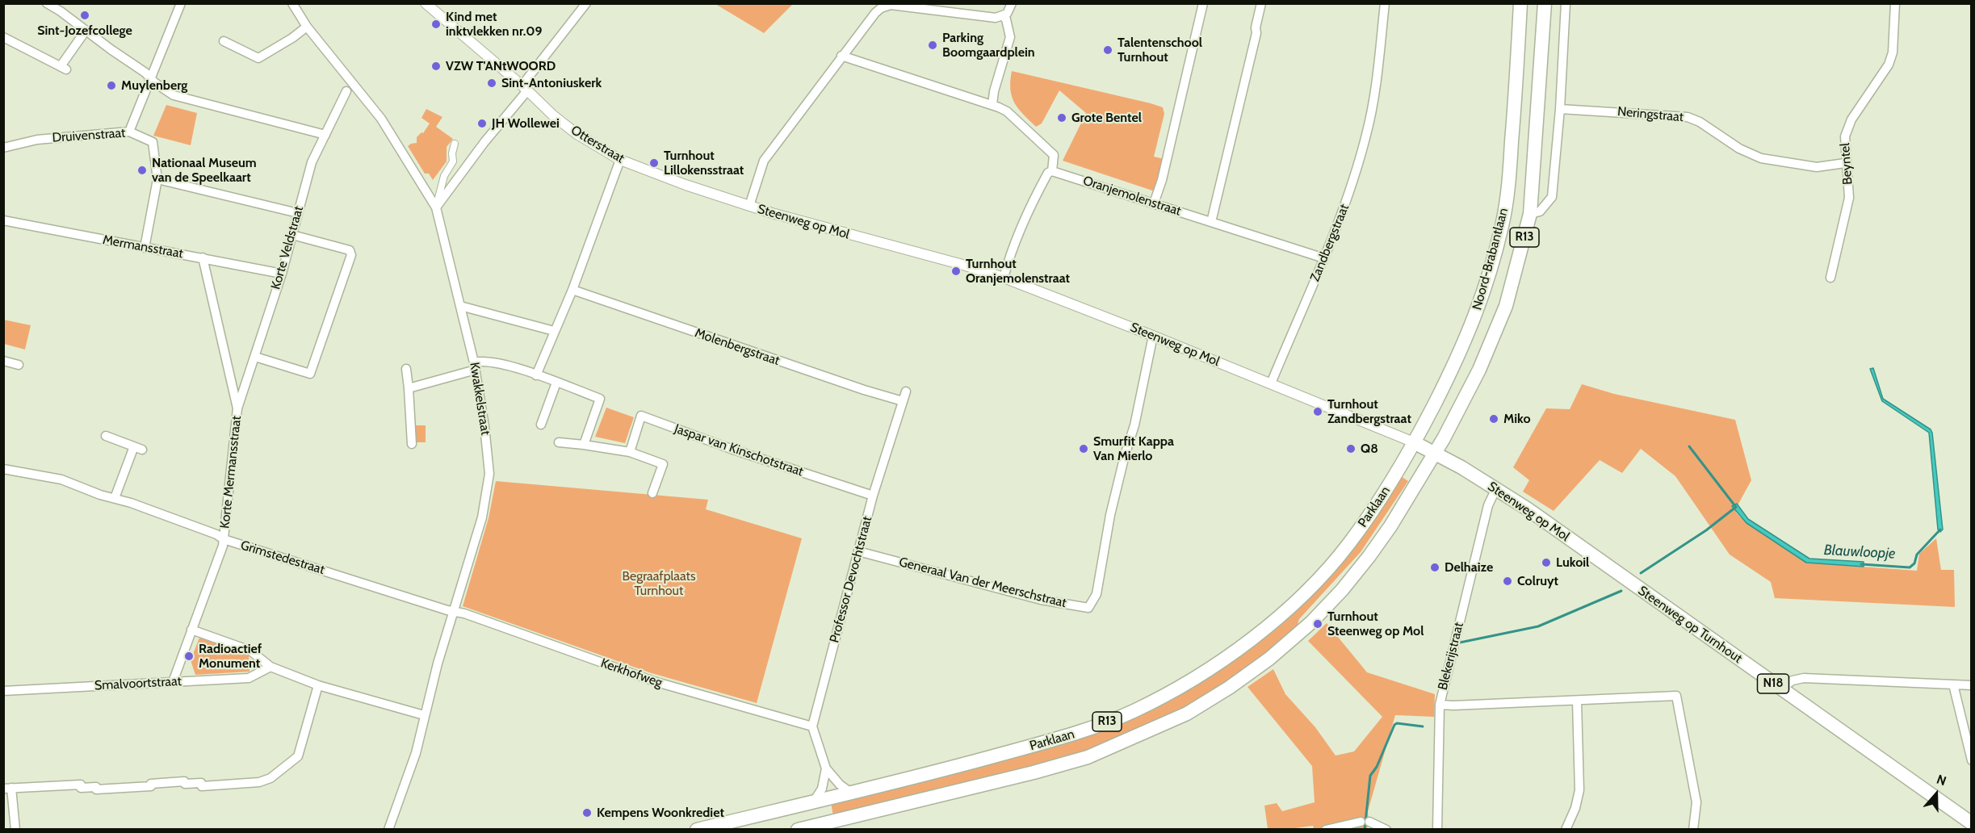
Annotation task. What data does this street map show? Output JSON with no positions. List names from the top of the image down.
{
  "streets": {
    "main road": [
      "Steenweg op Mol",
      "R13",
      "Noord-Brabantlaan",
      "Parklaan",
      "Steenweg op Turnhout",
      "N18"
    ],
    "street": [
      "Neringstraat",
      "Druivenstraat",
      "Otterstraat",
      "Beyntel",
      "Oranjemolenstraat",
      "Zandbergstraat",
      "Mermansstraat",
      "Korte Veldstraat",
      "Molenbergstraat",
      "Kwakkelstraat",
      "Jaspar van Kinschotstraat",
      "Korte Mermansstraat",
      "Grimstedestraat",
      "Professor Devochtstraat",
      "Generaal Van der Meerschstraat",
      "Blekerijstraat",
      "Kerkhofweg",
      "Smalvoortstraat"
    ]
  },
  "crossings": [
    ["Neringstraat", "Beyntel"],
    ["Neringstraat", "Noord-Brabantlaan"],
    ["Druivenstraat", "Mermansstraat"],
    ["Otterstraat", "Steenweg op Mol"],
    ["Oranjemolenstraat", "Zandbergstraat"],
    ["Steenweg op Mol", "Zandbergstraat"],
    ["Steenweg op Mol", "Noord-Brabantlaan"],
    ["Steenweg op Mol", "Parklaan"],
    ["Steenweg op Mol", "Generaal Van der Meerschstraat"],
    ["Steenweg op Mol", "Steenweg op Turnhout"],
    ["Steenweg op Mol", "Blekerijstraat"],
    ["Mermansstraat", "Korte Veldstraat"],
    ["Mermansstraat", "Korte Mermansstraat"],
    ["Korte Veldstraat", "Korte Mermansstraat"],
    ["Noord-Brabantlaan", "Parklaan"],
    ["Molenbergstraat", "Professor Devochtstraat"],
    ["Kwakkelstraat", "Grimstedestraat"],
    ["Kwakkelstraat", "Kerkhofweg"],
    ["Jaspar van Kinschotstraat", "Professor Devochtstraat"],
    ["Korte Mermansstraat", "Grimstedestraat"],
    ["Korte Mermansstraat", "Smalvoortstraat"],
    ["Grimstedestraat", "Kerkhofweg"],
    ["Professor Devochtstraat", "Generaal Van der Meerschstraat"],
    ["Professor Devochtstraat", "Kerkhofweg"]
  ],
  "water": ["Blauwloopje"],
  "parks": ["Begraafplaats Turnhout"],
  "places": [
    "Sint-Jozefcollege",
    "Kind met inktvlekken nr.09",
    "Parking Boomgaardplein",
    "Talentenschool Turnhout",
    "VZW T'ANtWOORD",
    "Sint-Antoniuskerk",
    "Muylenberg",
    "Grote Bentel",
    "JH Wollewei",
    "Turnhout Lillokensstraat",
    "Nationaal Museum van de Speelkaart",
    "Turnhout Oranjemolenstraat",
    "Turnhout Zandbergstraat",
    "Miko",
    "Smurfit Kappa Van Mierlo",
    "Q8",
    "Lukoil",
    "Delhaize",
    "Colruyt",
    "Turnhout Steenweg op Mol",
    "Radioactief Monument",
    "Kempens Woonkrediet"
  ],
  "north": "top"
}
